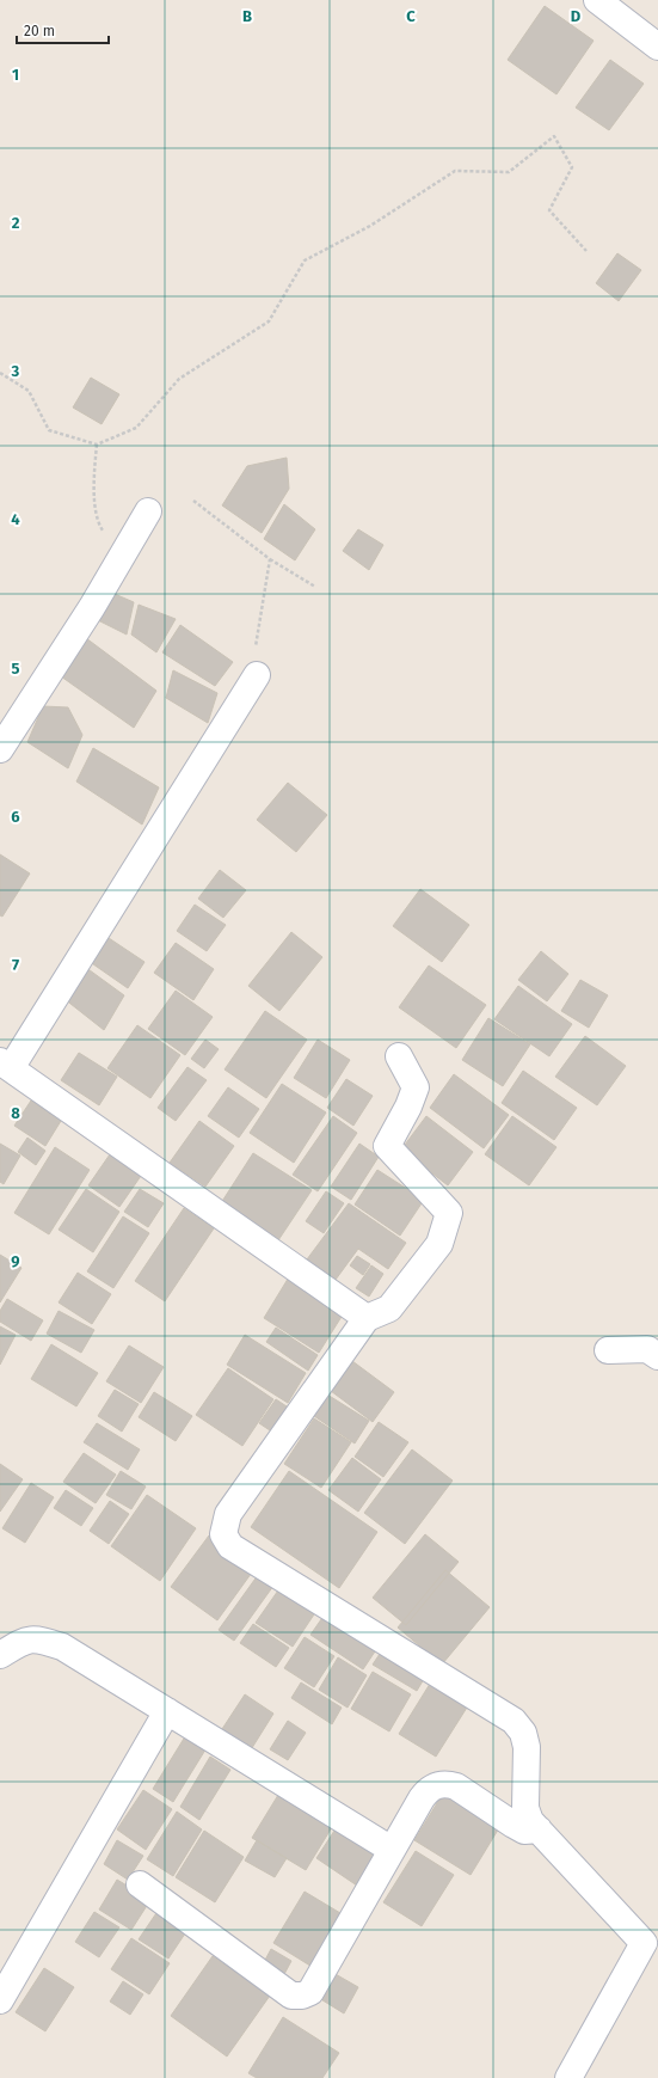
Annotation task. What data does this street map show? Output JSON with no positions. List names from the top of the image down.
{
  "scale_bar": "20 m",
  "grid": {
    "columns": ["B", "C", "D"],
    "rows": [
      "1",
      "2",
      "3",
      "4",
      "5",
      "6",
      "7",
      "8",
      "9"
    ]
  }
}
